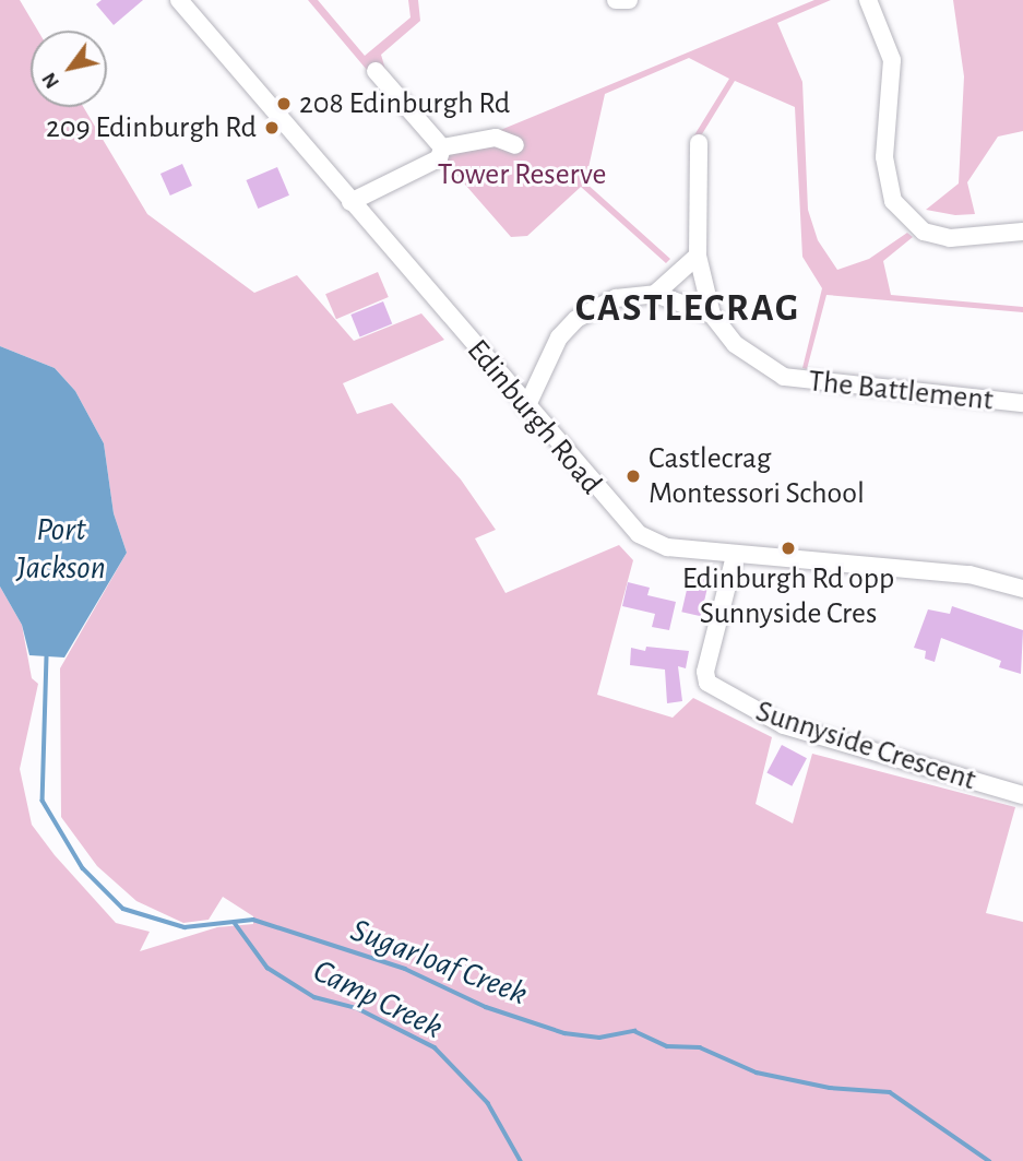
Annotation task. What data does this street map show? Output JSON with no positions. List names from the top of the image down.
{
  "streets": {
    "street": ["The Battlement", "Edinburgh Road", "Sunnyside Crescent"]
  },
  "crossings": [
    ["Edinburgh Road", "Sunnyside Crescent"]
  ],
  "districts": ["CASTLECRAG"],
  "water": ["Port Jackson", "Sugarloaf Creek", "Camp Creek"],
  "parks": ["Tower Reserve"],
  "places": [
    "208 Edinburgh Rd",
    "209 Edinburgh Rd",
    "Castlecrag Montessori School",
    "Edinburgh Rd opp Sunnyside Cres"
  ],
  "north": "bottom left"
}
